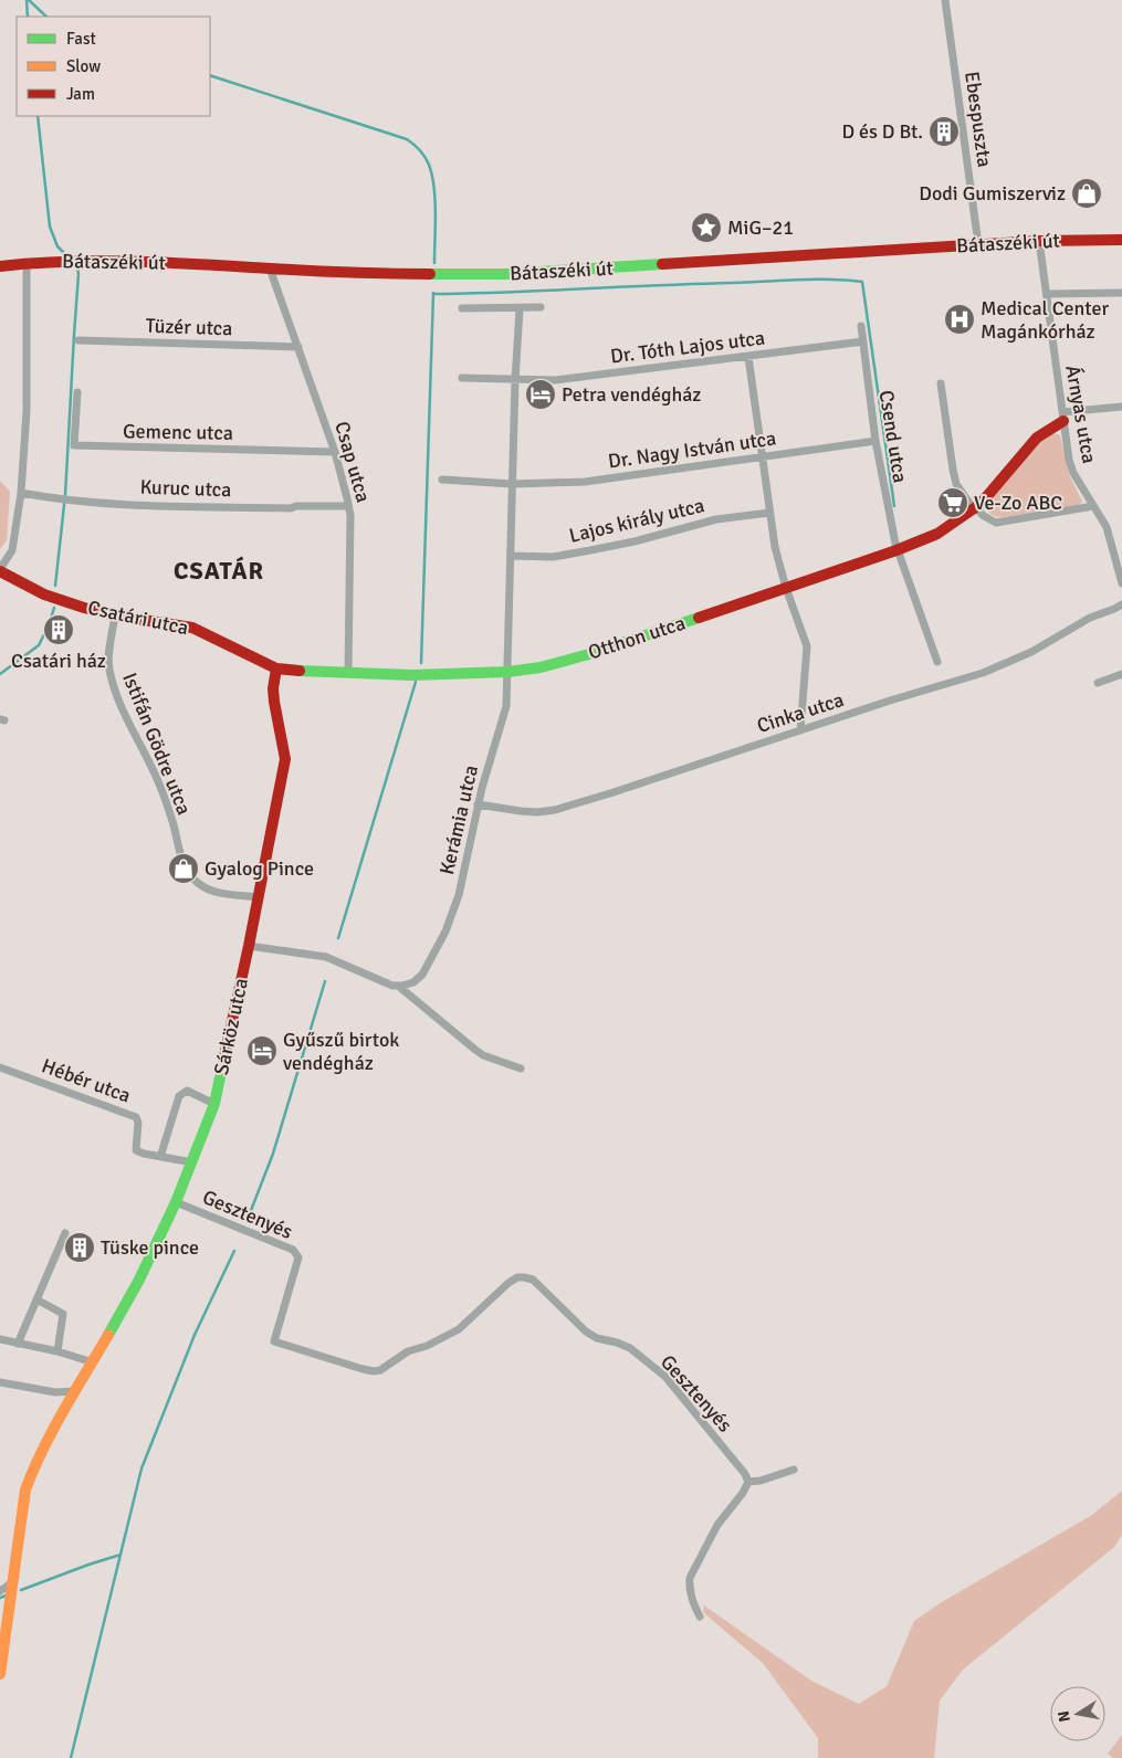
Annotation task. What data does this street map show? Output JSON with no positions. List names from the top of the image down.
{
  "streets": {
    "street": [
      "Ebespuszta",
      "Bátaszéki út",
      "Tüzér utca",
      "Dr. Tóth Lajos utca",
      "Árnyas utca",
      "Gemenc utca",
      "Csend utca",
      "Dr. Nagy István utca",
      "Csap utca",
      "Kuruc utca",
      "Lajos király utca",
      "Csatári utca",
      "Otthon utca",
      "Cinka utca",
      "Istifán Gödre utca",
      "Kerámia utca",
      "Sárköz utca",
      "Hébér utca",
      "Gesztenyés"
    ]
  },
  "crossings": [
    ["Ebespuszta", "Bátaszéki út"],
    ["Bátaszéki út", "Árnyas utca"],
    ["Bátaszéki út", "Csap utca"],
    ["Tüzér utca", "Csap utca"],
    ["Dr. Tóth Lajos utca", "Csend utca"],
    ["Dr. Tóth Lajos utca", "Kerámia utca"],
    ["Árnyas utca", "Otthon utca"],
    ["Gemenc utca", "Csap utca"],
    ["Csend utca", "Dr. Nagy István utca"],
    ["Csend utca", "Otthon utca"],
    ["Dr. Nagy István utca", "Kerámia utca"],
    ["Csap utca", "Kuruc utca"],
    ["Csap utca", "Otthon utca"],
    ["Lajos király utca", "Kerámia utca"],
    ["Csatári utca", "Otthon utca"],
    ["Csatári utca", "Istifán Gödre utca"],
    ["Csatári utca", "Sárköz utca"],
    ["Otthon utca", "Kerámia utca"],
    ["Otthon utca", "Sárköz utca"],
    ["Cinka utca", "Kerámia utca"],
    ["Istifán Gödre utca", "Sárköz utca"],
    ["Sárköz utca", "Hébér utca"],
    ["Sárköz utca", "Gesztenyés"]
  ],
  "districts": ["CSATÁR"],
  "places": {
    "building": ["D és D Bt.", "Csatári ház", "Tüske pince"],
    "shop": ["Dodi Gumiszerviz", "Gyalog Pince"],
    "place": ["MiG–21"],
    "hospital": ["Medical Center Magánkórház"],
    "hotel": ["Petra vendégház", "Gyűszű birtok vendégház"],
    "supermarket": ["Ve-Zo ABC"]
  },
  "legend": ["Fast", "Slow", "Jam"],
  "north": "left"
}
